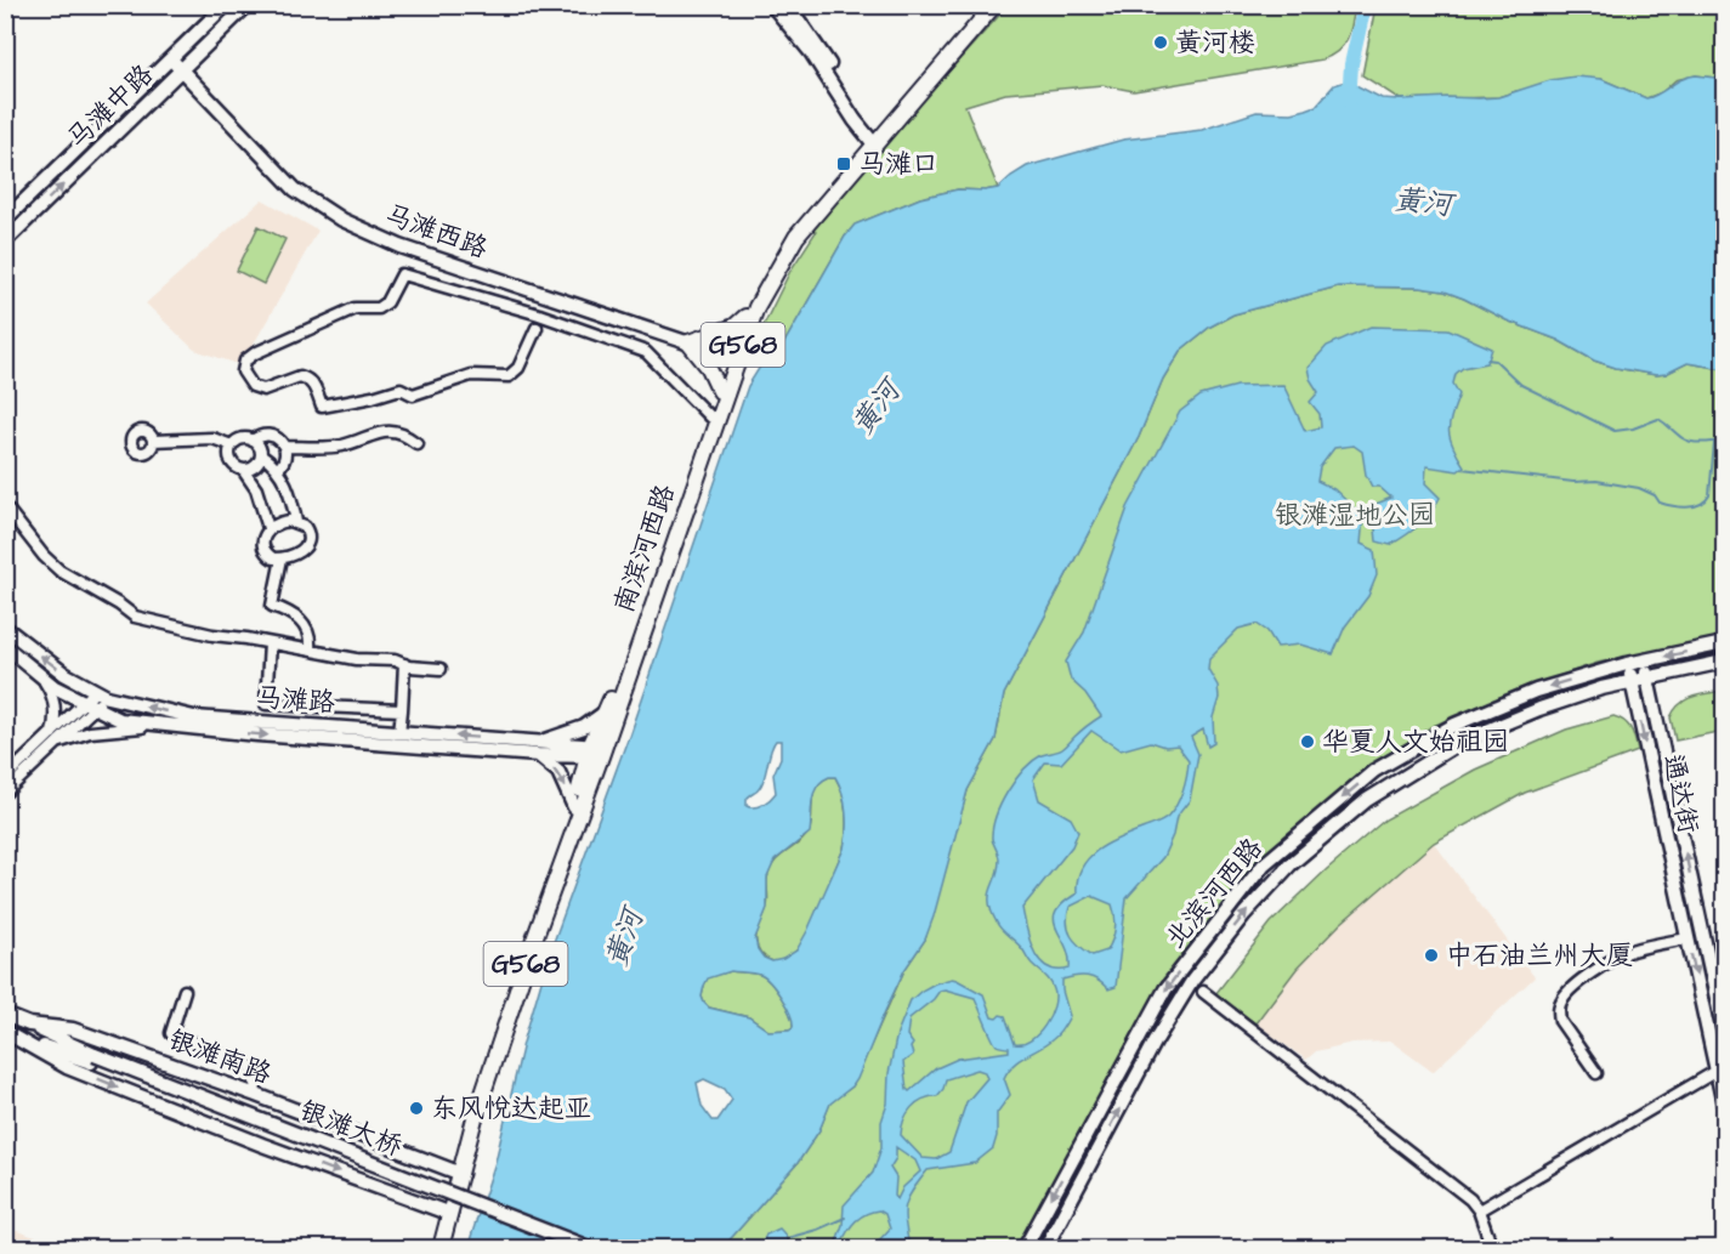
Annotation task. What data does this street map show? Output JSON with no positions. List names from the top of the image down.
{
  "streets": {
    "highway": ["G568", "南滨河西路"],
    "main road": [
      "马滩中路",
      "马滩西路",
      "马滩路",
      "通达街",
      "北滨河西路",
      "银滩南路",
      "银滩大桥"
    ]
  },
  "crossings": [
    ["马滩中路", "马滩西路"],
    ["马滩西路", "南滨河西路"],
    ["G568", "南滨河西路"],
    ["G568", "银滩南路"],
    ["南滨河西路", "马滩路"],
    ["南滨河西路", "银滩南路"],
    ["通达街", "北滨河西路"]
  ],
  "water": ["黄河"],
  "parks": ["银滩湿地公园"],
  "places": {
    "other": [
      "黄河楼",
      "华夏人文始祖园",
      "中石油兰州大厦",
      "东风悦达起亚"
    ],
    "transit": ["马滩口"]
  }
}
